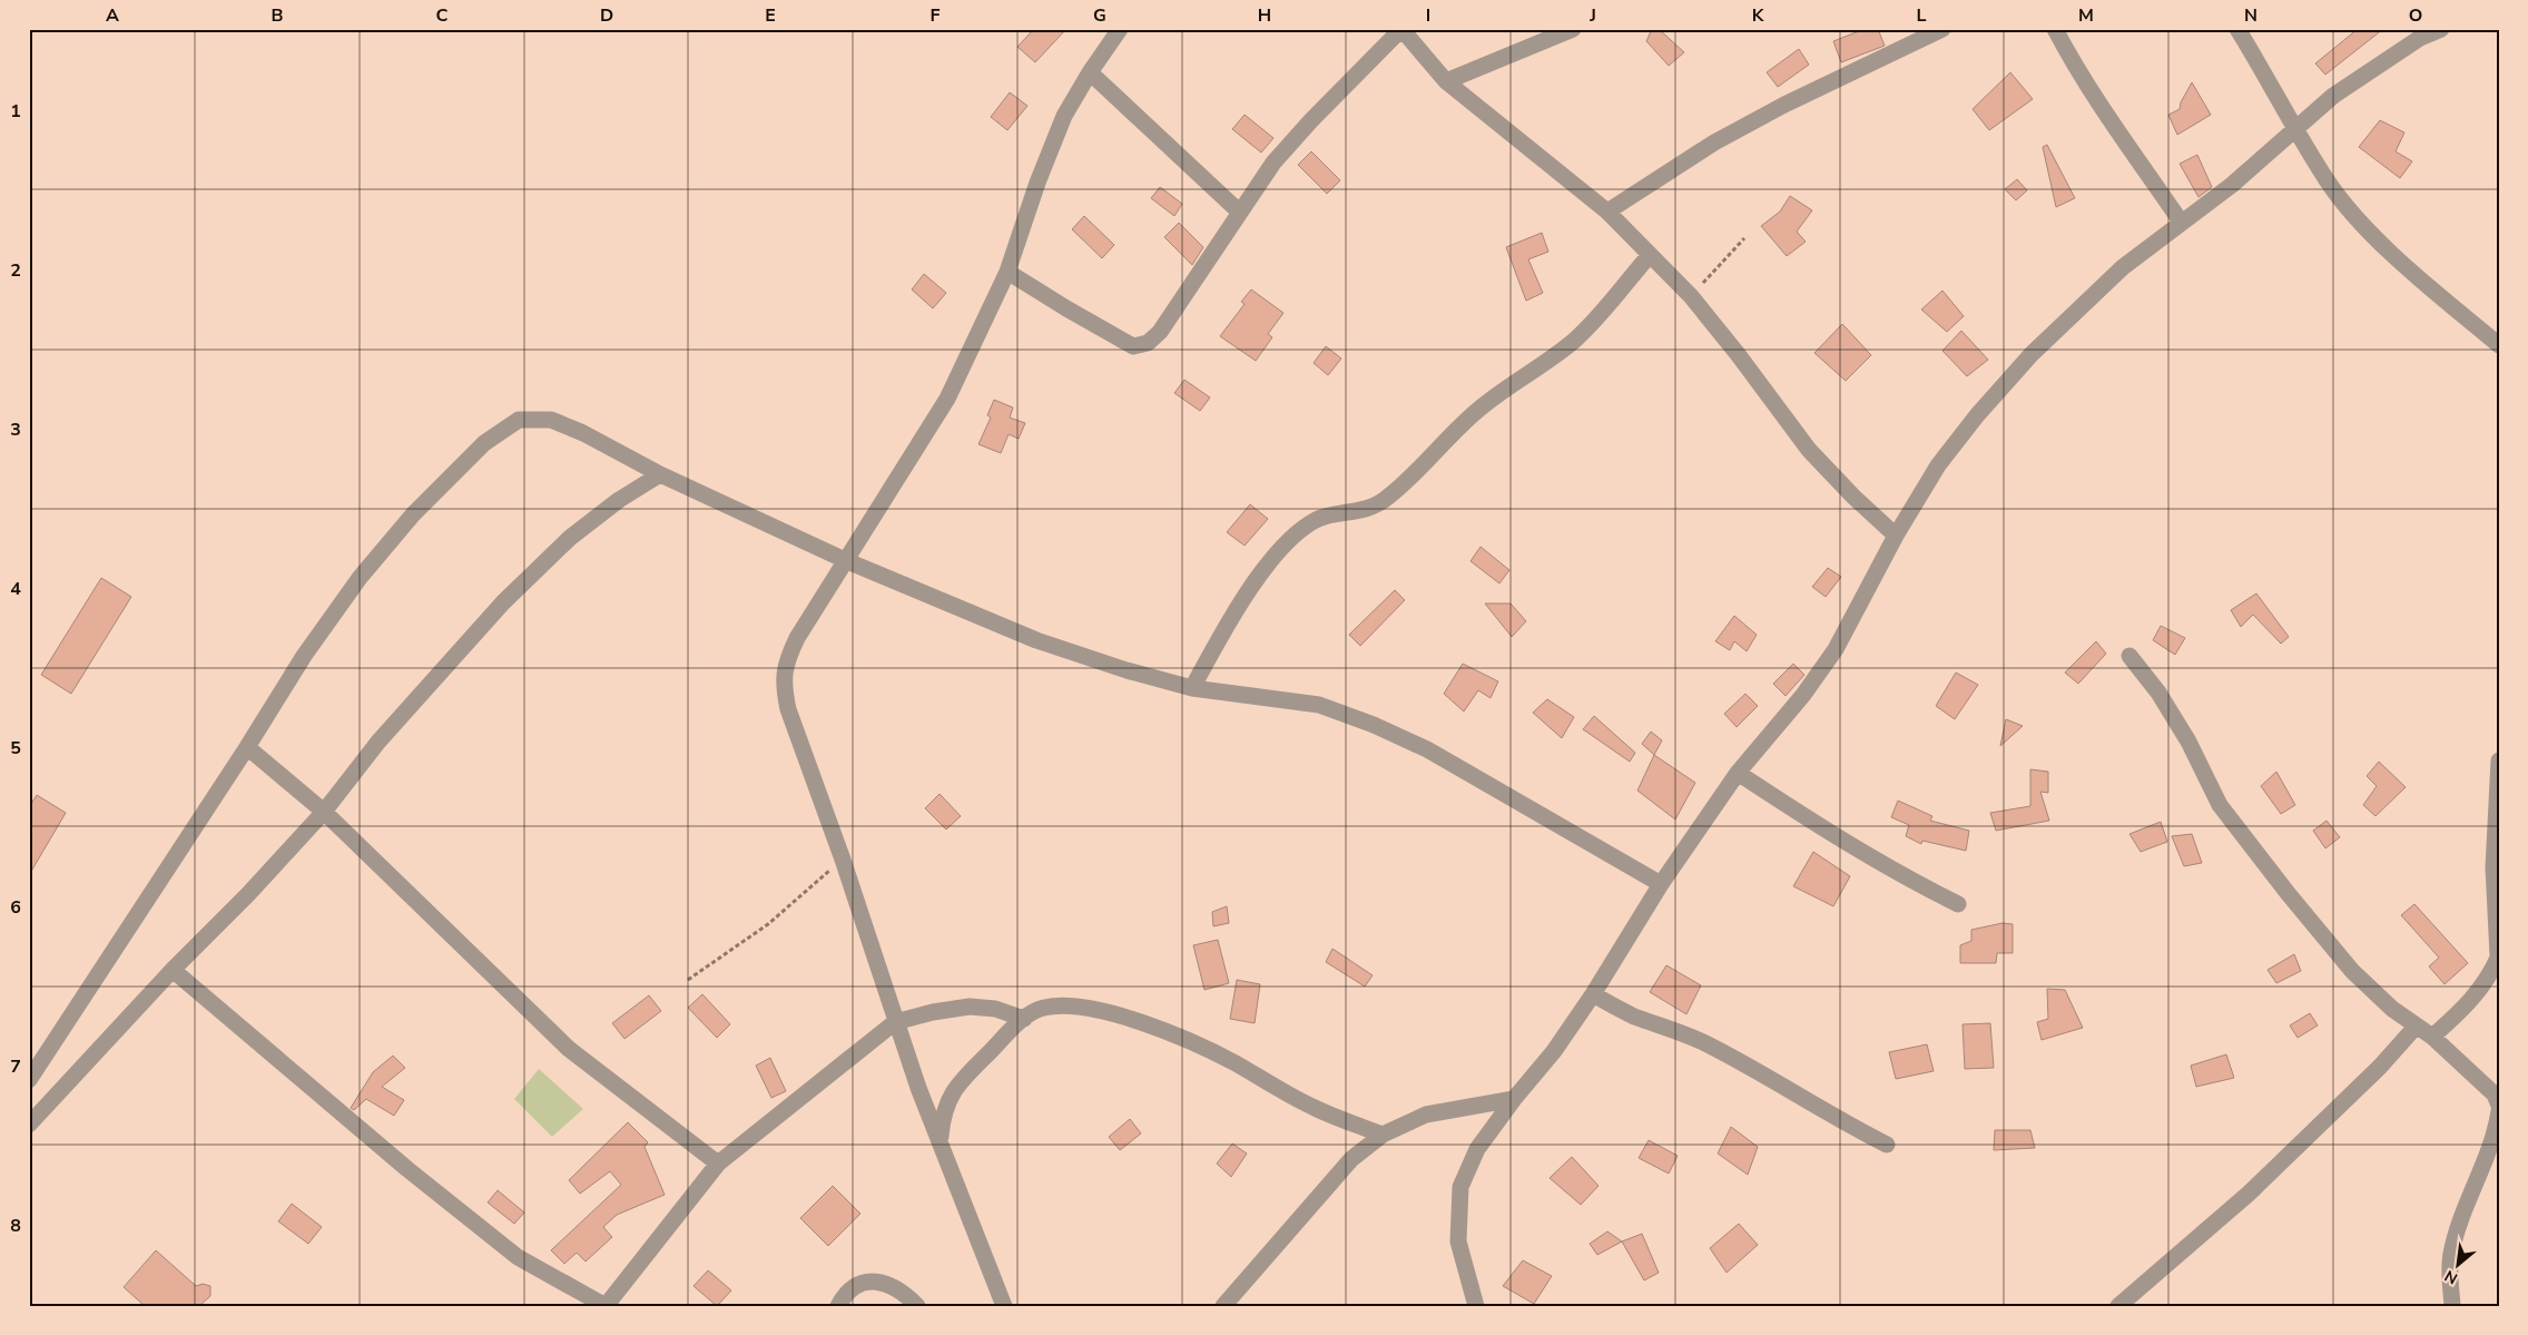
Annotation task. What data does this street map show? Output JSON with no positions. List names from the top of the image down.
{
  "north": "bottom left",
  "grid": {
    "columns": [
      "A",
      "B",
      "C",
      "D",
      "E",
      "F",
      "G",
      "H",
      "I",
      "J",
      "K",
      "L",
      "M",
      "N",
      "O"
    ],
    "rows": [
      "1",
      "2",
      "3",
      "4",
      "5",
      "6",
      "7",
      "8"
    ]
  }
}
